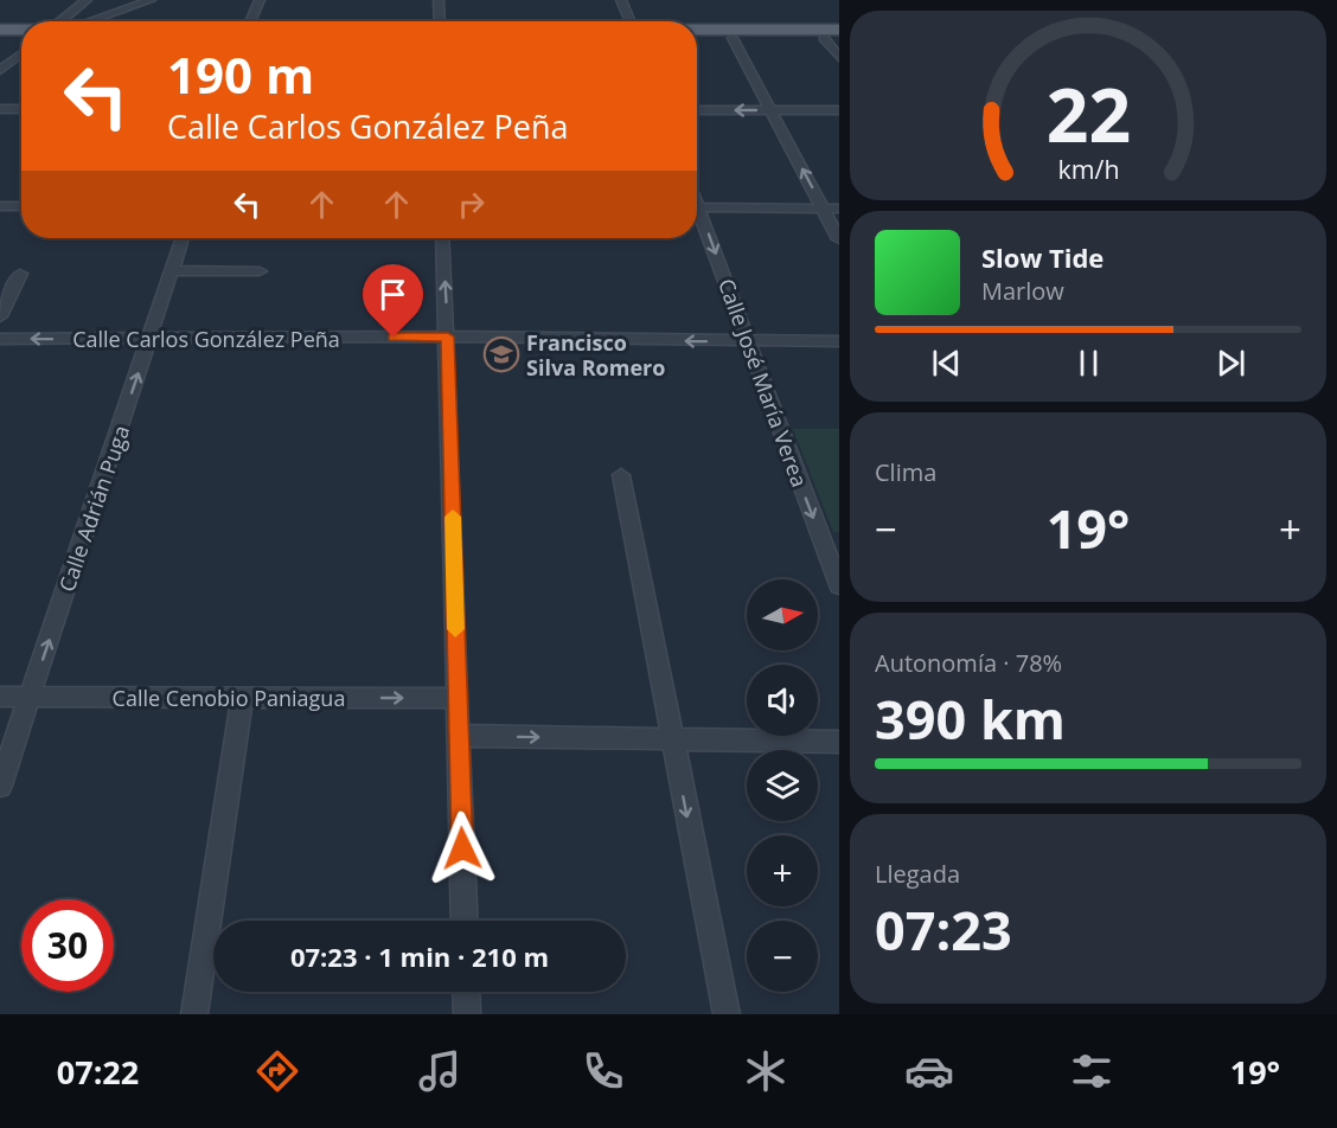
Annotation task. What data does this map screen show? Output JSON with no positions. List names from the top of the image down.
{
  "streets": {
    "street": [
      "Calle Carlos González Peña",
      "Calle José María Verea",
      "Calle Adrián Puga",
      "Calle Cenobio Paniagua"
    ]
  },
  "crossings": [
    ["Calle Carlos González Peña", "Calle José María Verea"],
    ["Calle Carlos González Peña", "Calle Adrián Puga"],
    ["Calle Adrián Puga", "Calle Cenobio Paniagua"]
  ],
  "one_way": [
    "Calle Carlos González Peña",
    "Calle José María Verea",
    "Calle Adrián Puga",
    "Calle Cenobio Paniagua"
  ],
  "places": {
    "school or university": ["Francisco Silva Romero"]
  },
  "north": "right",
  "page": {
    "turn": ["190 m", "Calle Carlos González Peña"],
    "song": ["Slow Tide", "Marlow"],
    "tile": [
      "Clima",
      ["Autonomía · 78%", "390 km"],
      ["Llegada", "07:23"]
    ],
    "heat": ["−", "19°", "+"],
    "map_buttons": ["+", "−"],
    "limit": "30",
    "trip": "07:23 · 1 min · 210 m",
    "tabs": ["07:22", "19°"],
    "gauge": ["22", "km/h"]
  }
}
